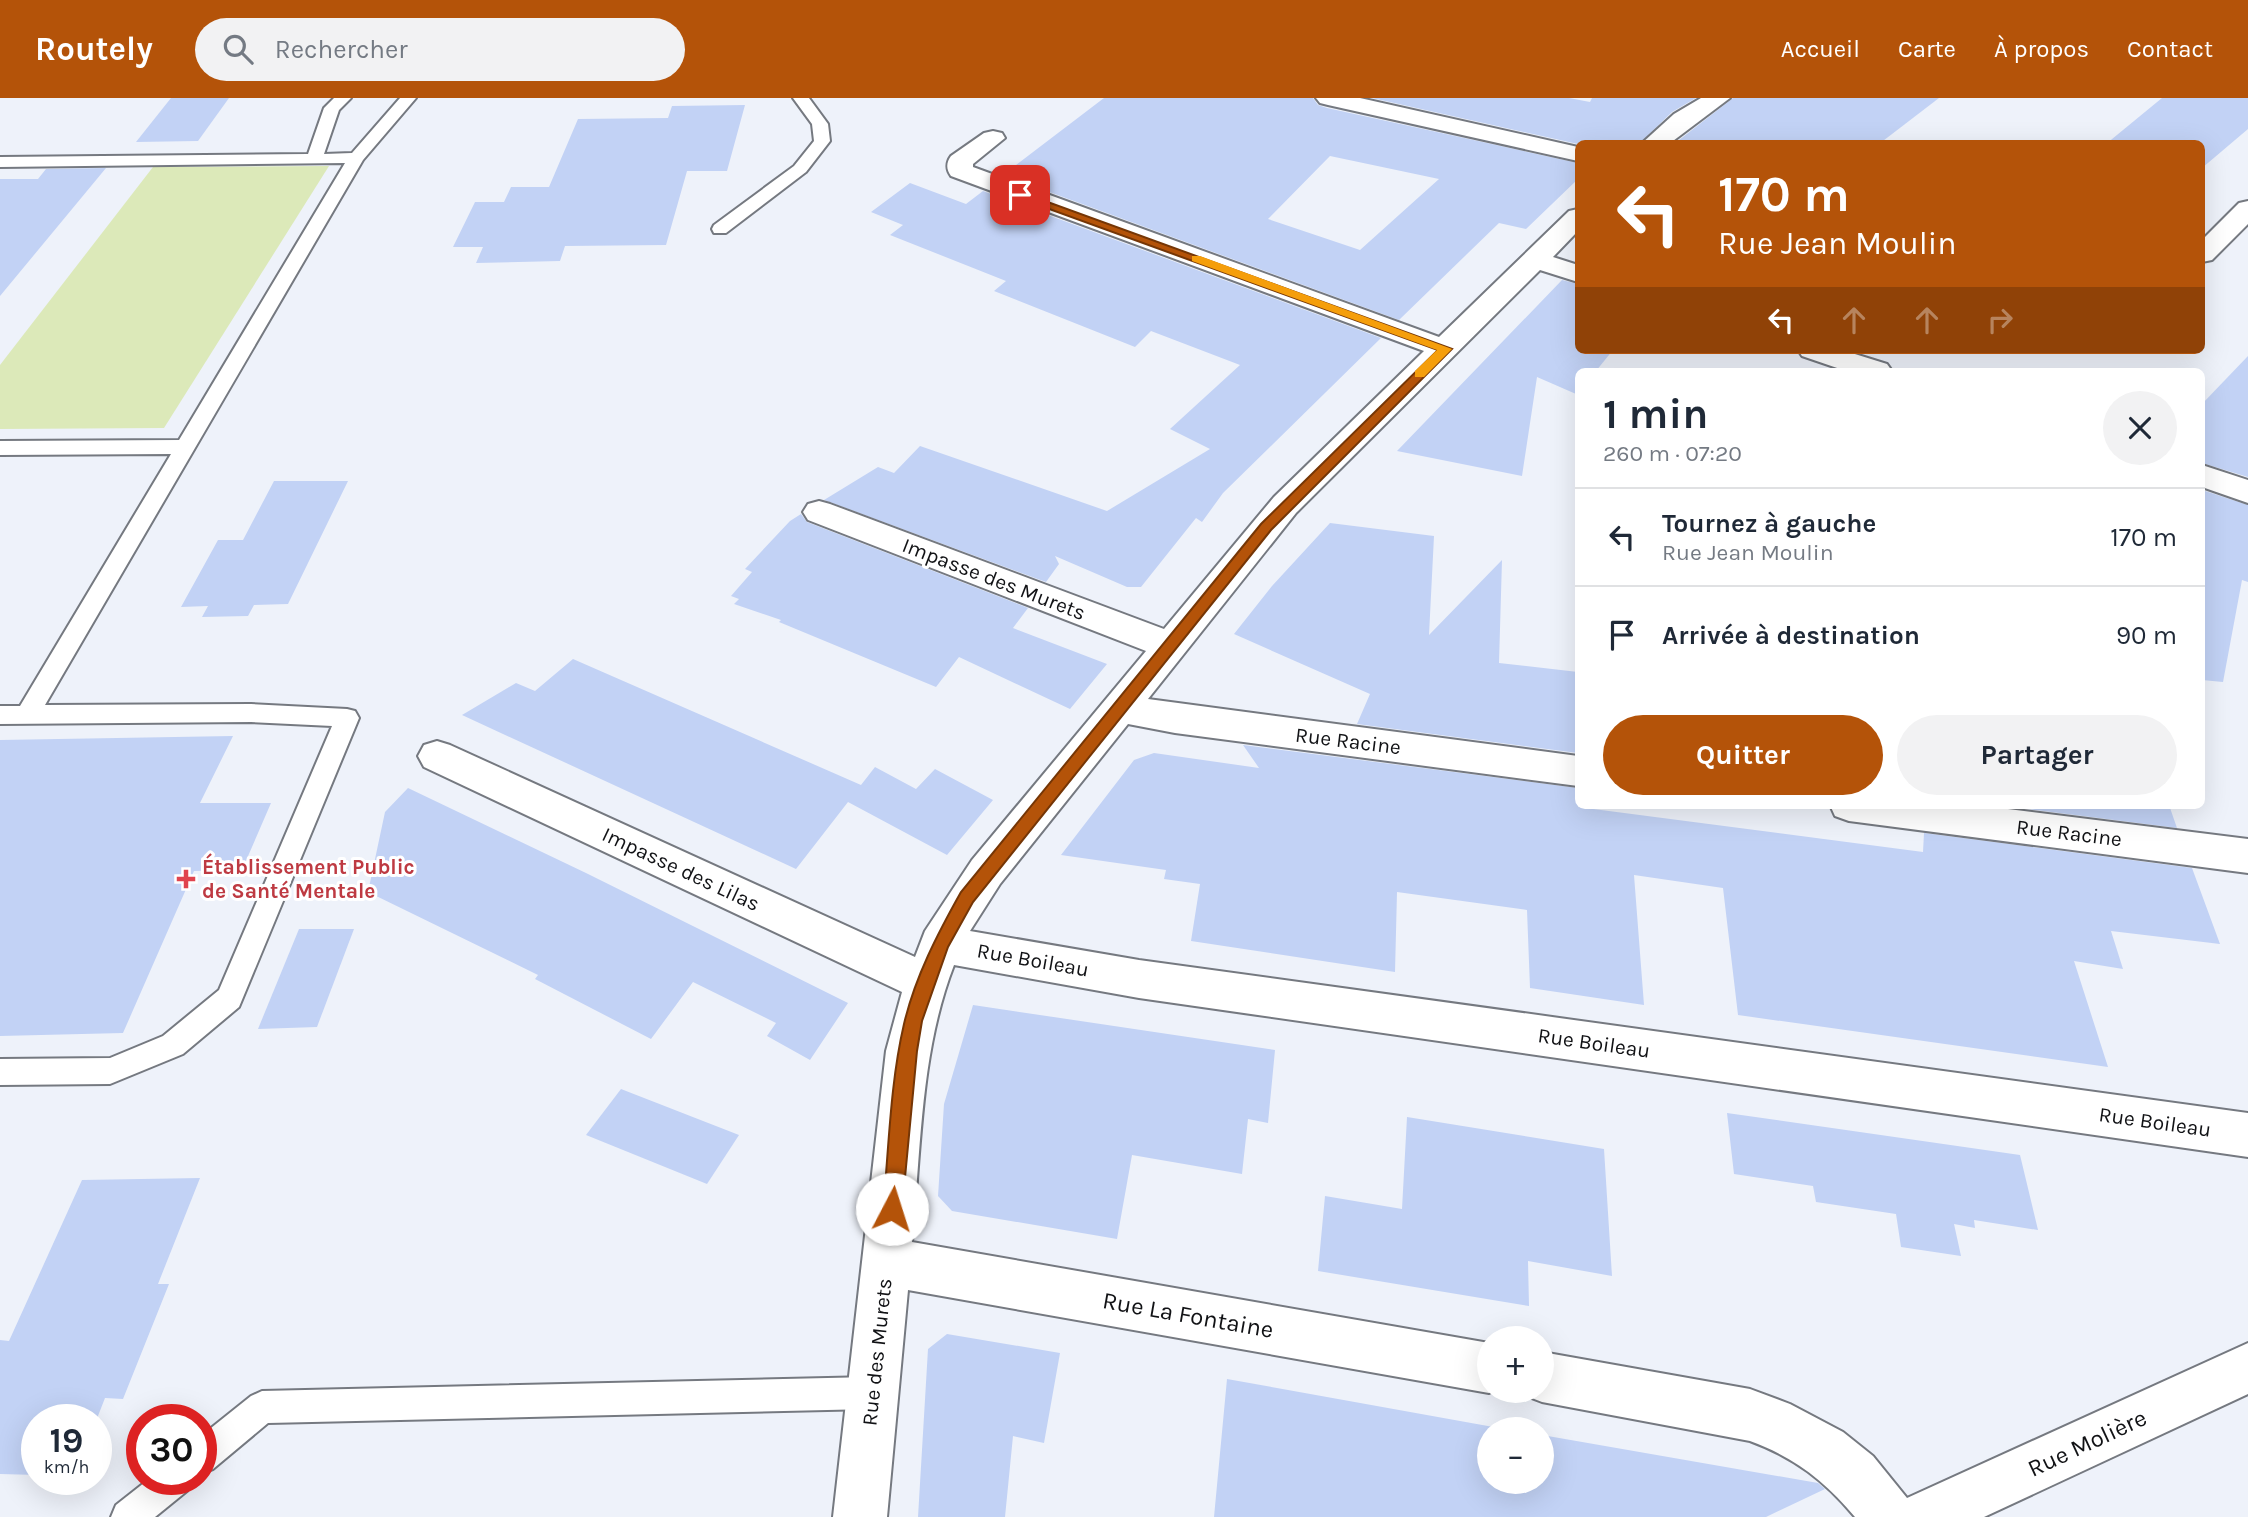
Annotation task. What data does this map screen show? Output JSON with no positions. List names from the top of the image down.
{
  "streets": {
    "street": [
      "Impasse des Murets",
      "Rue Racine",
      "Impasse des Lilas",
      "Rue Boileau",
      "Rue La Fontaine",
      "Rue des Murets",
      "Rue Molière"
    ]
  },
  "crossings": [
    ["Impasse des Murets", "Rue des Murets"],
    ["Rue Racine", "Rue des Murets"],
    ["Impasse des Lilas", "Rue Boileau"],
    ["Impasse des Lilas", "Rue des Murets"],
    ["Rue Boileau", "Rue des Murets"],
    ["Rue La Fontaine", "Rue des Murets"]
  ],
  "places": {
    "health": ["Établissement Public de Santé Mentale"]
  },
  "page": {
    "header": "Routely",
    "search": "Rechercher",
    "nav": [
      "Accueil",
      "Carte",
      "À propos",
      "Contact"
    ],
    "turn": ["170 m", "Rue Jean Moulin"],
    "heading": ["1 min", "260 m · 07:20"],
    "list": [
      {
        "name": "Tournez à gauche",
        "note": "Rue Jean Moulin",
        "value": "170 m"
      },
      {
        "name": "Arrivée à destination",
        "value": "90 m"
      }
    ],
    "buttons": ["Quitter", "Partager"],
    "map_buttons": ["+", "−"],
    "speed": "19 km/h",
    "limit": "30"
  }
}
